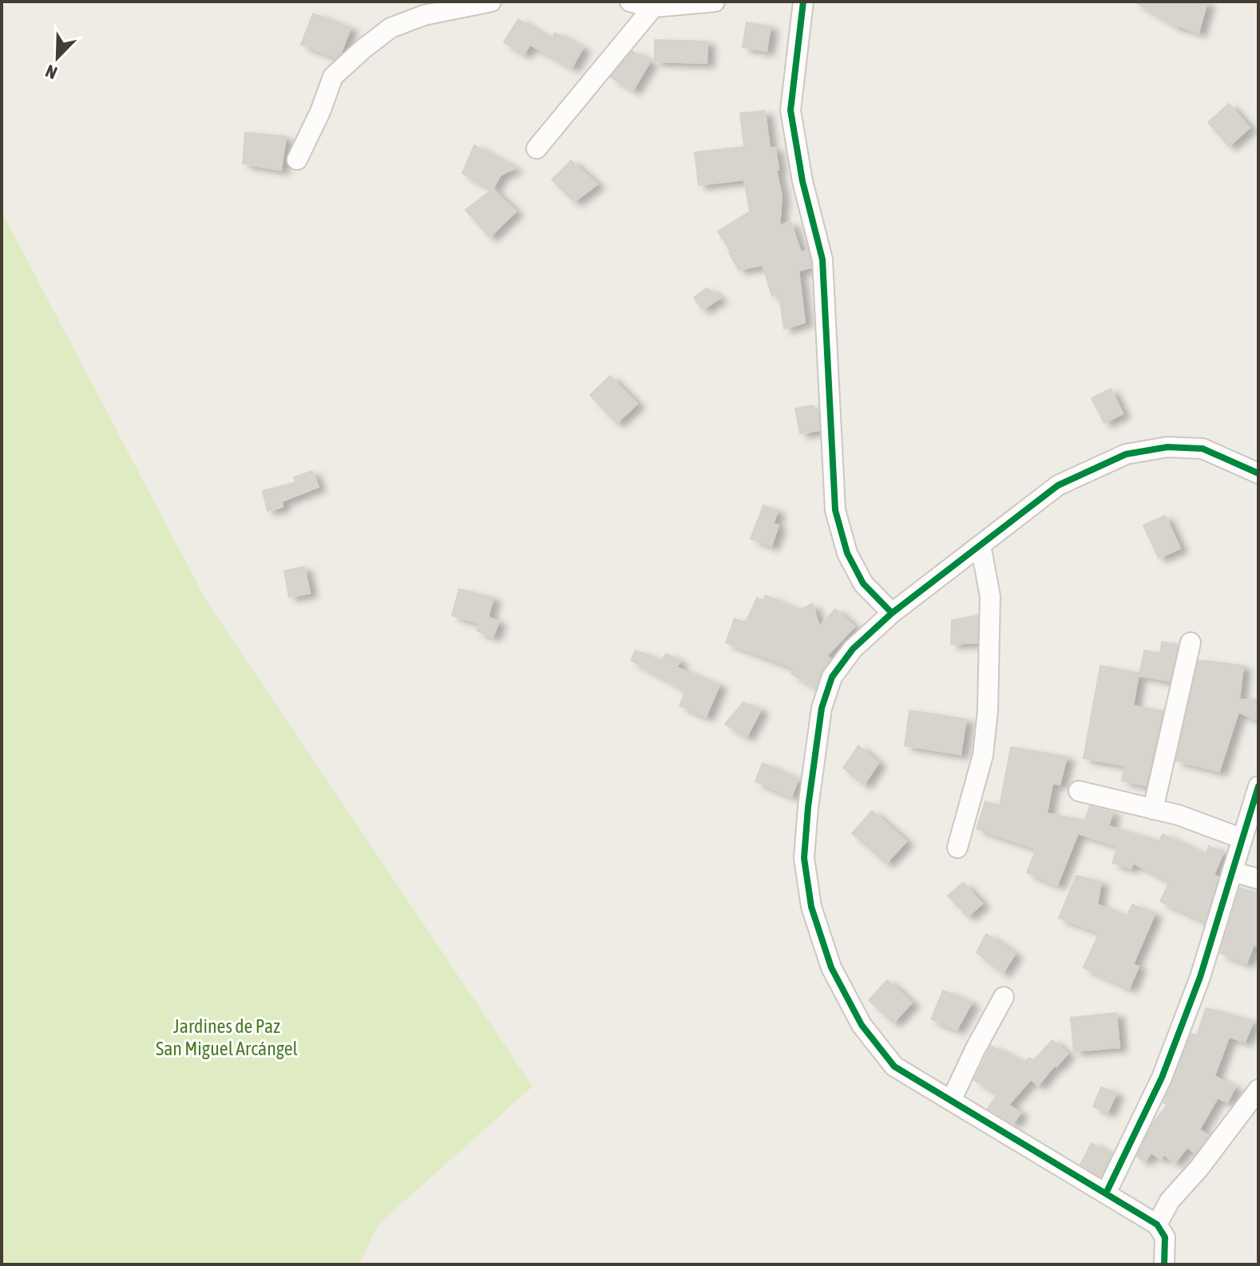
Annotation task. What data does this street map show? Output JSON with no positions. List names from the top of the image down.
{
  "parks": ["Jardines de Paz San Miguel Arcángel"],
  "north": "bottom left"
}
